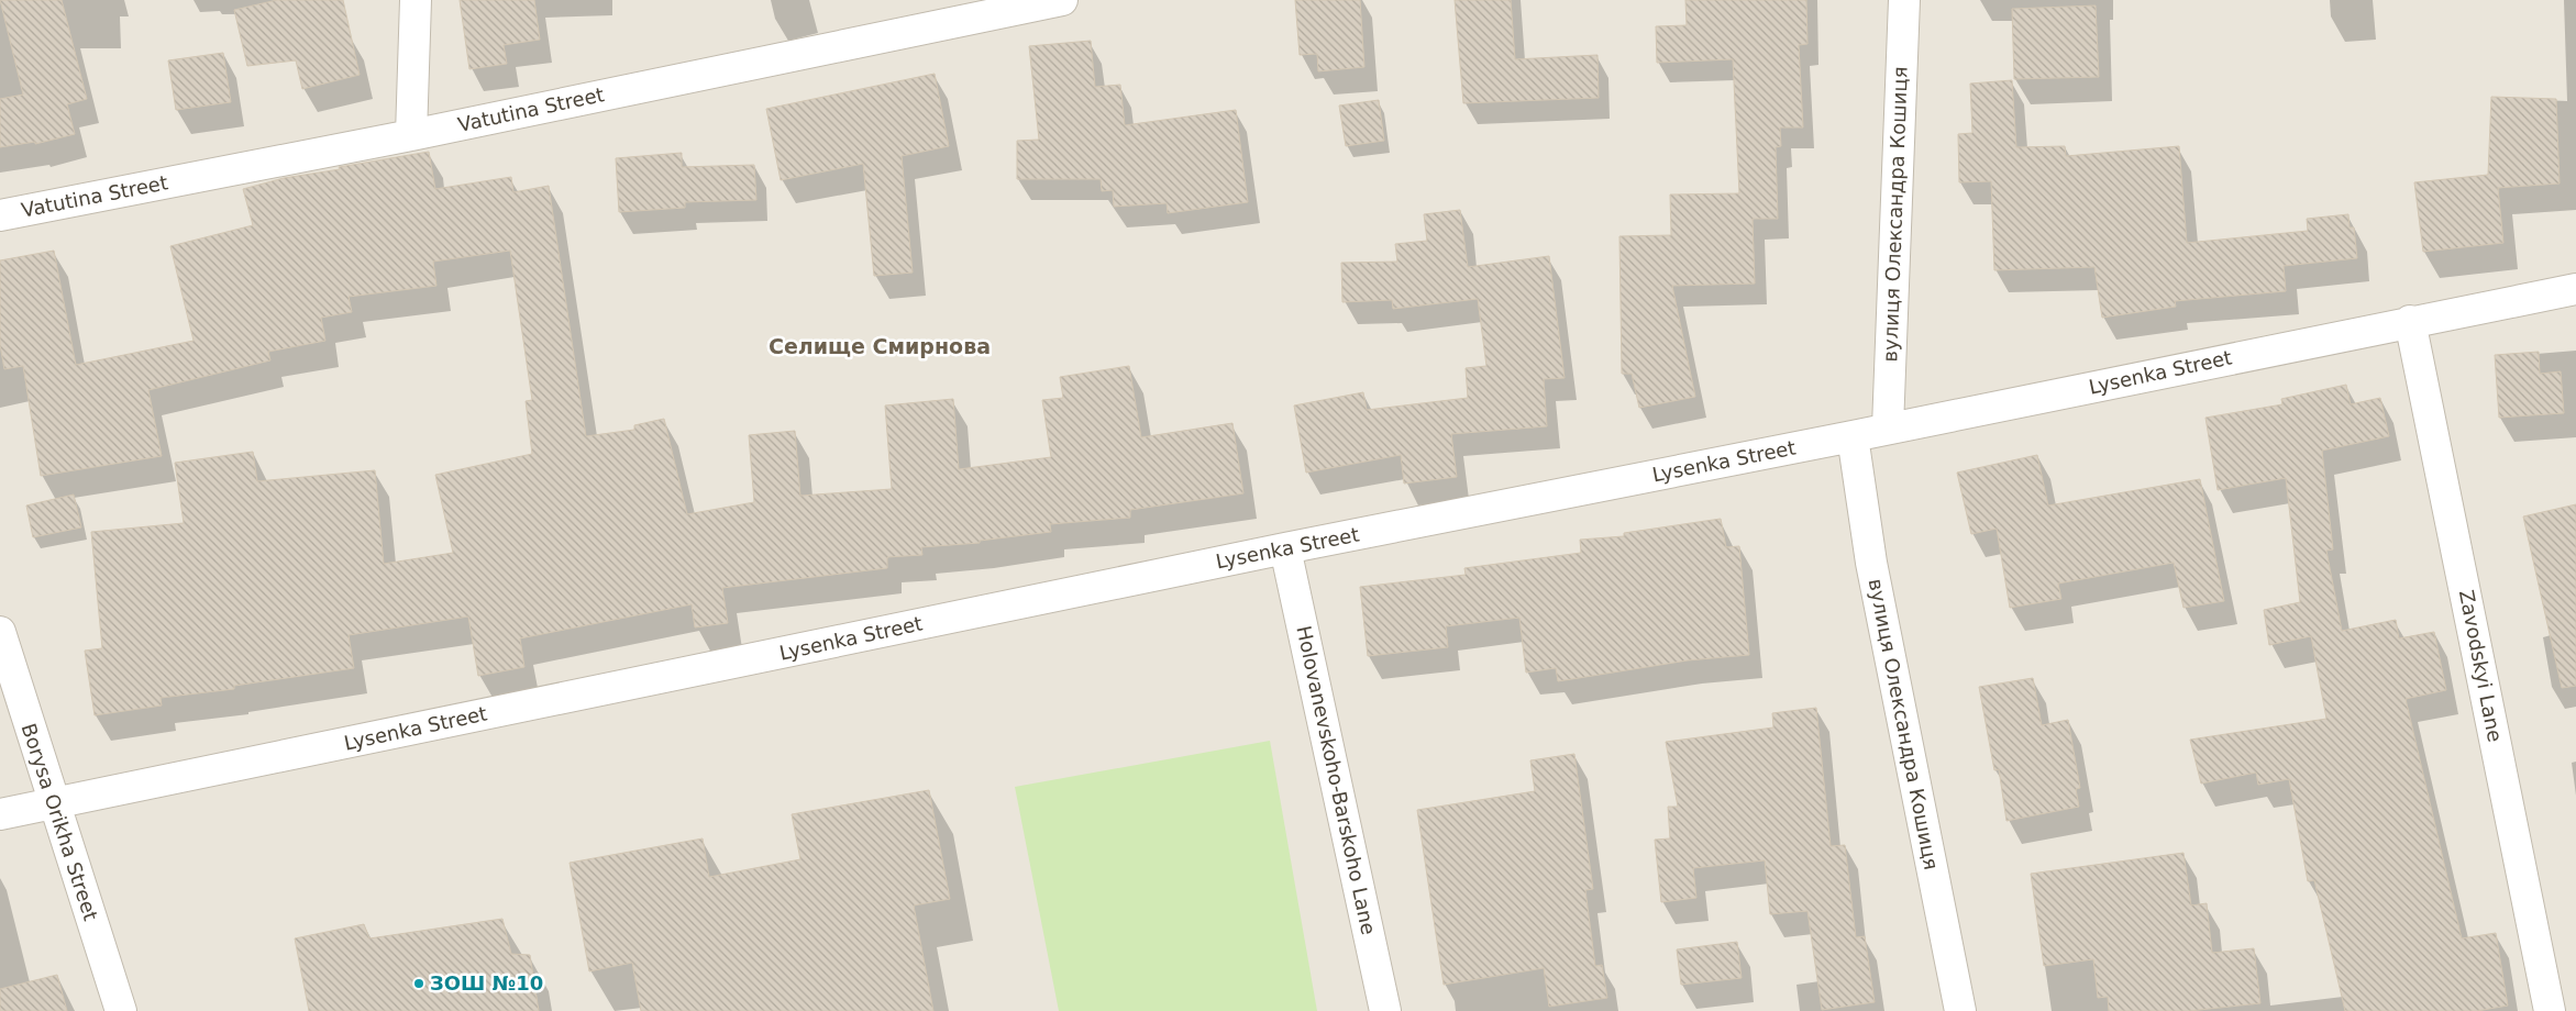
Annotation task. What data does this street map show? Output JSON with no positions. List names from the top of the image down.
{
  "streets": {
    "street": [
      "Vatutina Street",
      "вулиця Олександра Кошиця",
      "Lysenka Street",
      "Zavodskyi Lane",
      "Holovanevskoho-Barskoho Lane",
      "Borysa Orikha Street"
    ]
  },
  "crossings": [
    ["вулиця Олександра Кошиця", "Lysenka Street"],
    ["Lysenka Street", "Zavodskyi Lane"],
    ["Lysenka Street", "Holovanevskoho-Barskoho Lane"],
    ["Lysenka Street", "Borysa Orikha Street"]
  ],
  "districts": ["Селище Смирнова"],
  "places": ["ЗОШ №10"]
}
